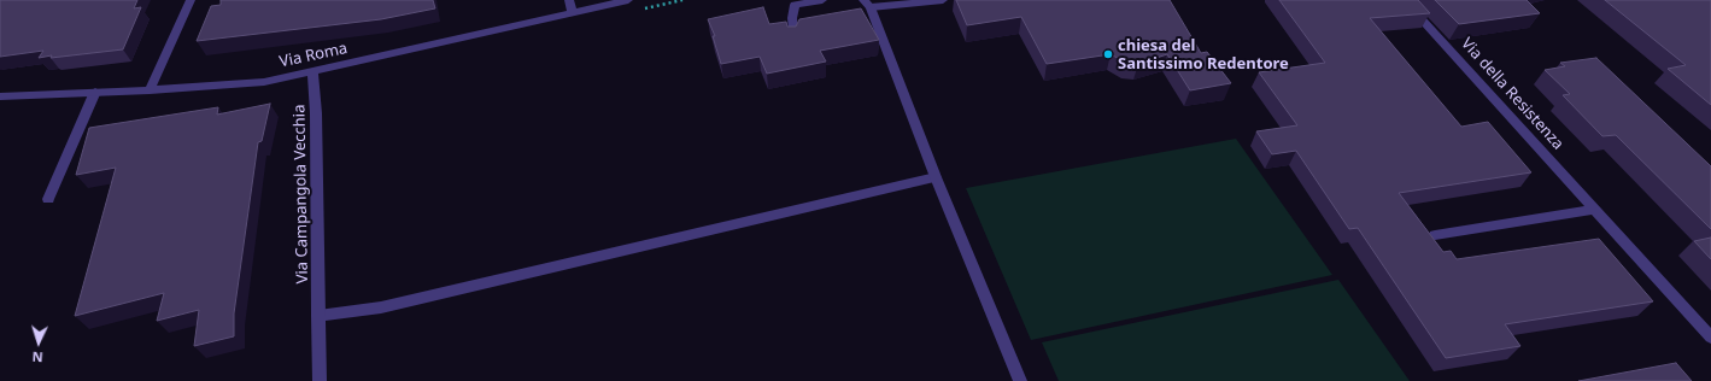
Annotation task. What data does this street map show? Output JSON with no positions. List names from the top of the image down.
{
  "streets": {
    "street": ["Via Roma", "Via della Resistenza", "Via Campangola Vecchia"]
  },
  "crossings": [
    ["Via Roma", "Via Campangola Vecchia"]
  ],
  "places": ["chiesa del Santissimo Redentore"],
  "north": "bottom"
}
